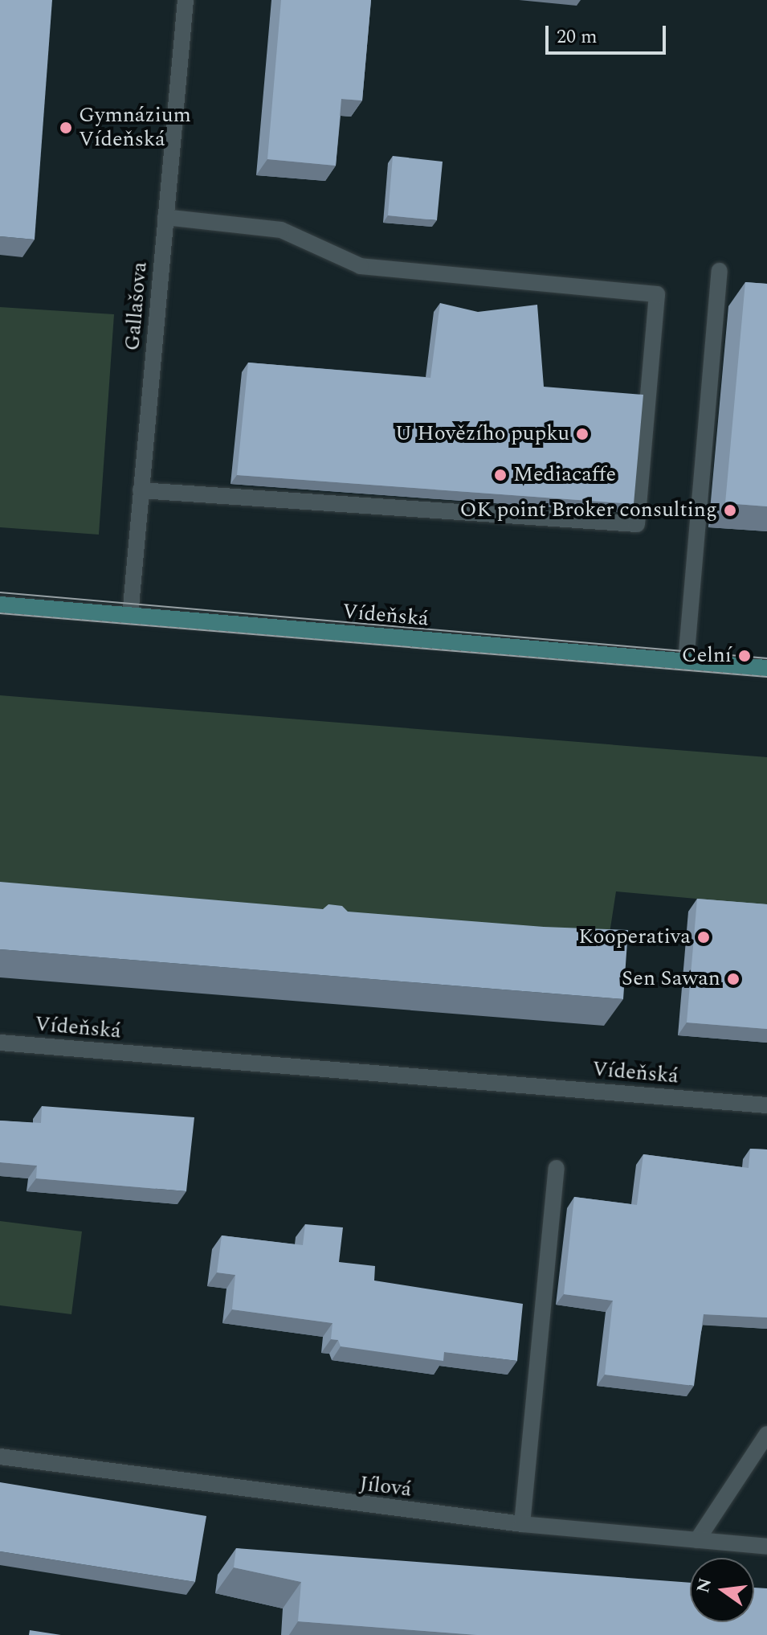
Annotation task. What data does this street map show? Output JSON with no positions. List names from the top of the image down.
{
  "streets": {
    "main road": ["Vídeňská"],
    "street": ["Gallašova", "Jílová"]
  },
  "crossings": [
    ["Gallašova", "Vídeňská"]
  ],
  "places": [
    "Gymnázium Vídeňská",
    "U Hovězího pupku",
    "Mediacaffe",
    "OK point Broker consulting",
    "Celní",
    "Kooperativa",
    "Sen Sawan"
  ],
  "scale_bar": "20 m",
  "north": "left"
}
